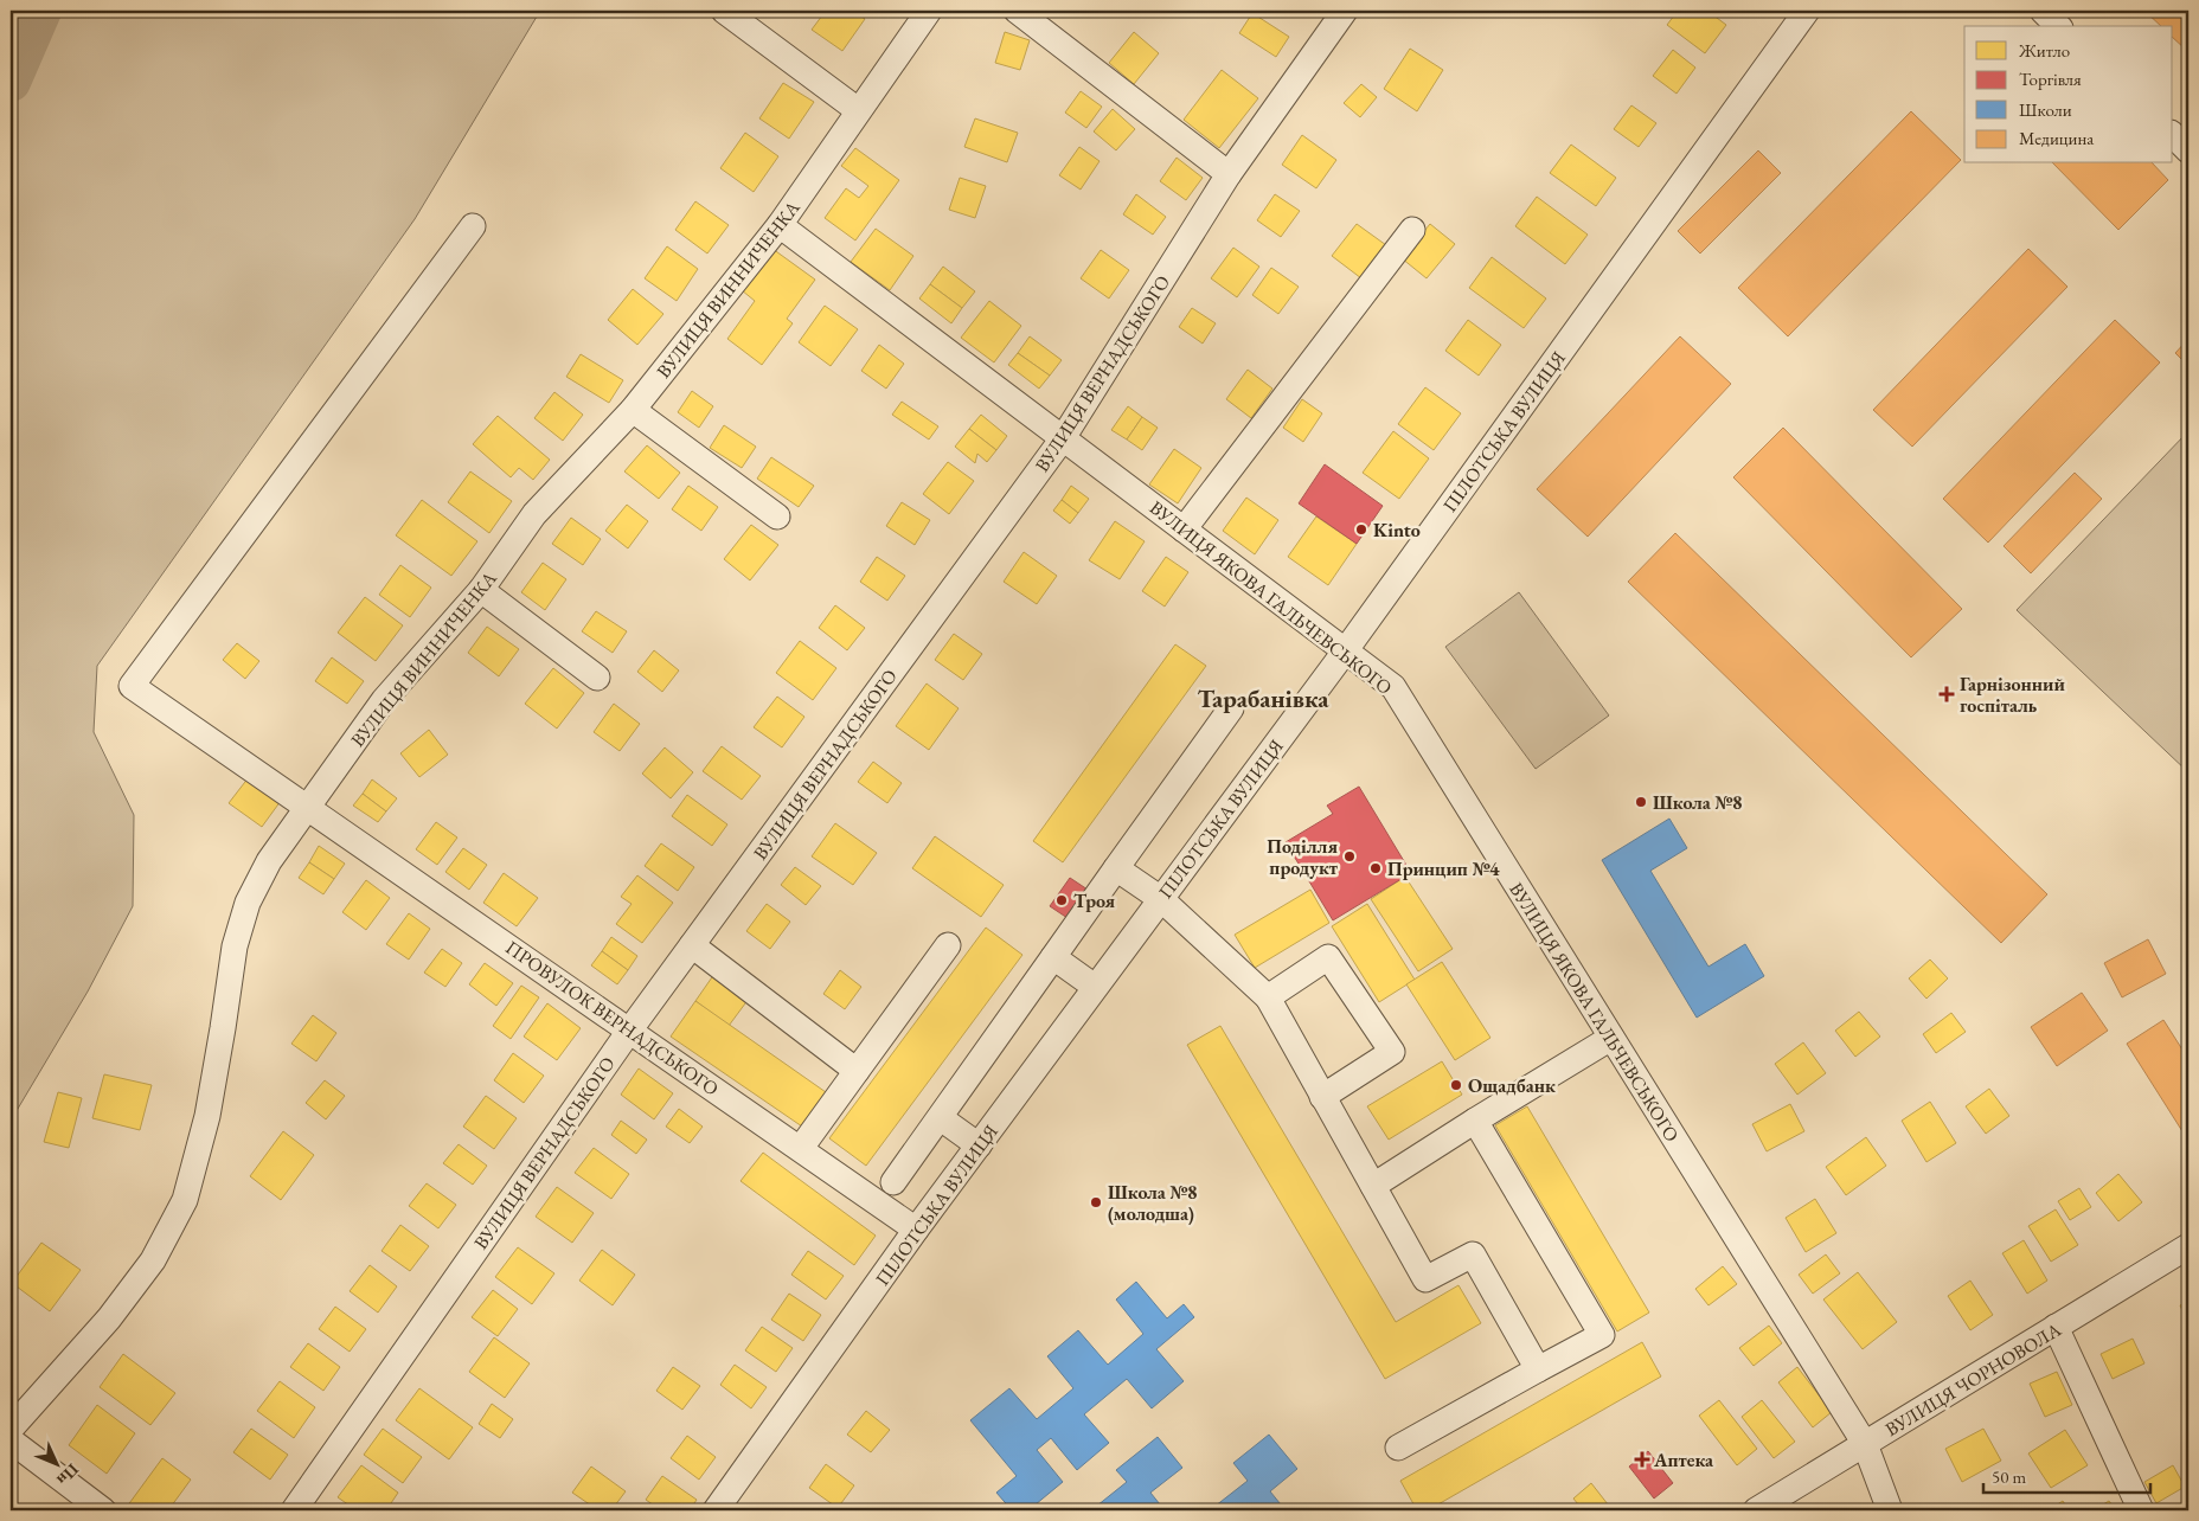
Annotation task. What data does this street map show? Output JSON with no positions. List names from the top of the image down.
{
  "streets": {
    "street": [
      "ВУЛИЦЯ ВИННИЧЕНКА",
      "ВУЛИЦЯ ВЕРНАДСЬКОГО",
      "ПІЛОТСЬКА ВУЛИЦЯ",
      "ВУЛИЦЯ ЯКОВА ГАЛЬЧЕВСЬКОГО",
      "ПРОВУЛОК ВЕРНАДСЬКОГО",
      "ВУЛИЦЯ ЧОРНОВОЛА"
    ]
  },
  "crossings": [
    ["ВУЛИЦЯ ВИННИЧЕНКА", "ВУЛИЦЯ ЯКОВА ГАЛЬЧЕВСЬКОГО"],
    ["ВУЛИЦЯ ВИННИЧЕНКА", "ПРОВУЛОК ВЕРНАДСЬКОГО"],
    ["ВУЛИЦЯ ВЕРНАДСЬКОГО", "ВУЛИЦЯ ЯКОВА ГАЛЬЧЕВСЬКОГО"],
    ["ВУЛИЦЯ ВЕРНАДСЬКОГО", "ПРОВУЛОК ВЕРНАДСЬКОГО"],
    ["ПІЛОТСЬКА ВУЛИЦЯ", "ВУЛИЦЯ ЯКОВА ГАЛЬЧЕВСЬКОГО"],
    ["ПІЛОТСЬКА ВУЛИЦЯ", "ПРОВУЛОК ВЕРНАДСЬКОГО"],
    ["ВУЛИЦЯ ЯКОВА ГАЛЬЧЕВСЬКОГО", "ВУЛИЦЯ ЧОРНОВОЛА"]
  ],
  "districts": ["Тарабанівка"],
  "places": {
    "other": [
      "Kinto",
      "Школа №8",
      "Поділля продукт",
      "Принцип №4",
      "Троя",
      "Ощадбанк",
      "Школа №8 (молодша)"
    ],
    "health": ["Гарнізонний госпіталь", "Аптека"]
  },
  "legend": [
    "Житло",
    "Торгівля",
    "Школи",
    "Медицина"
  ],
  "scale_bar": "50 m",
  "north": "bottom right"
}
